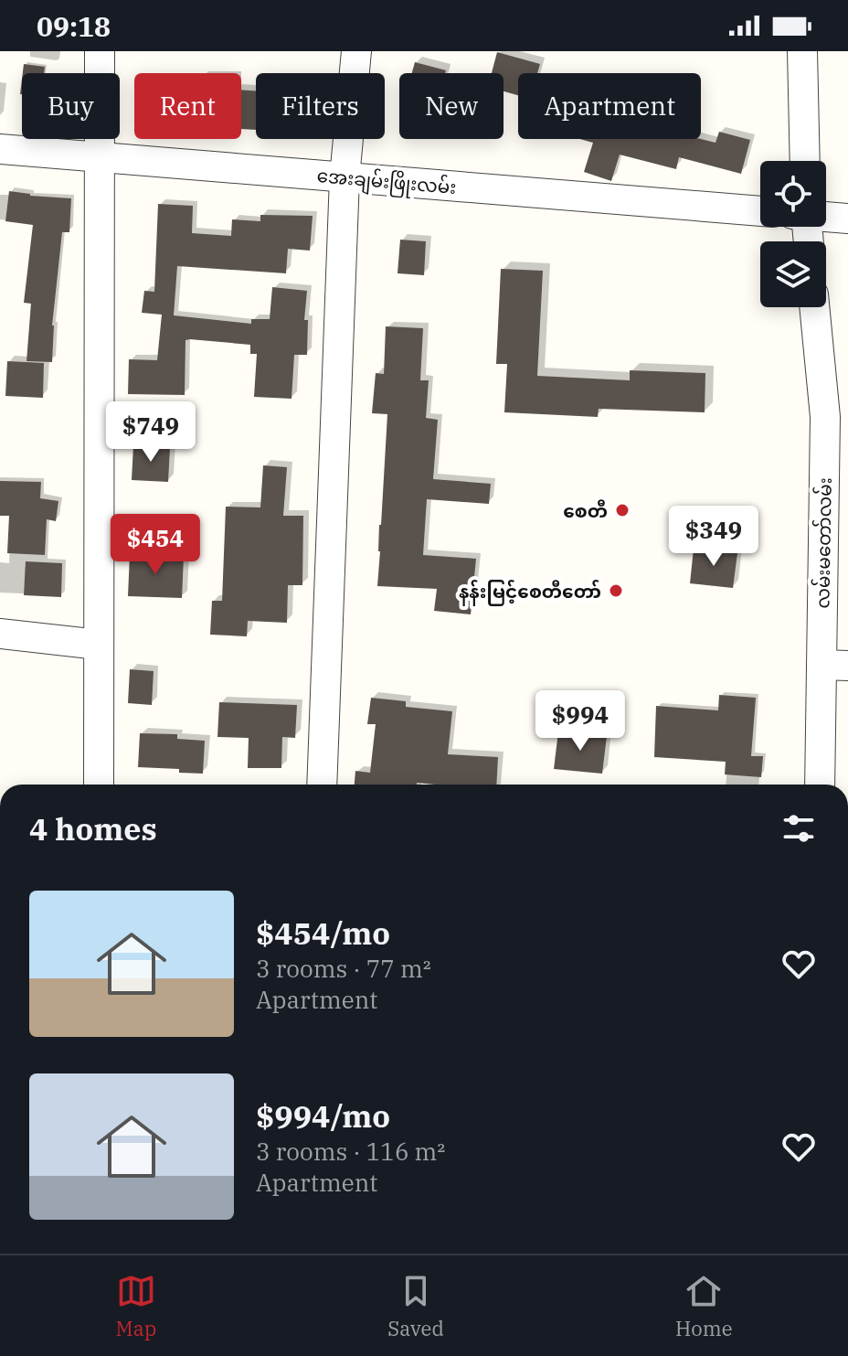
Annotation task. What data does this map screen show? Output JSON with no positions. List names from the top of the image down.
{
  "streets": {
    "street": ["အေးချမ်းဖြိုးလမ်း", "လမ်းမတော်လမ်း"]
  },
  "places": ["စေတီ", "နန်းမြင့်စေတီတော်"],
  "page": {
    "status": "09:18",
    "chip": [
      "Buy",
      "Rent",
      "Filters",
      "New",
      "Apartment"
    ],
    "price": [
      "$749",
      "$349",
      "$454",
      "$994"
    ],
    "heading": "4 homes",
    "list": [
      {
        "name": "$454/mo",
        "note": "3 rooms · 77 m² · Apartment"
      },
      {
        "name": "$994/mo",
        "note": "3 rooms · 116 m² · Apartment"
      }
    ],
    "tabs": ["Map", "Saved", "Home"]
  }
}
